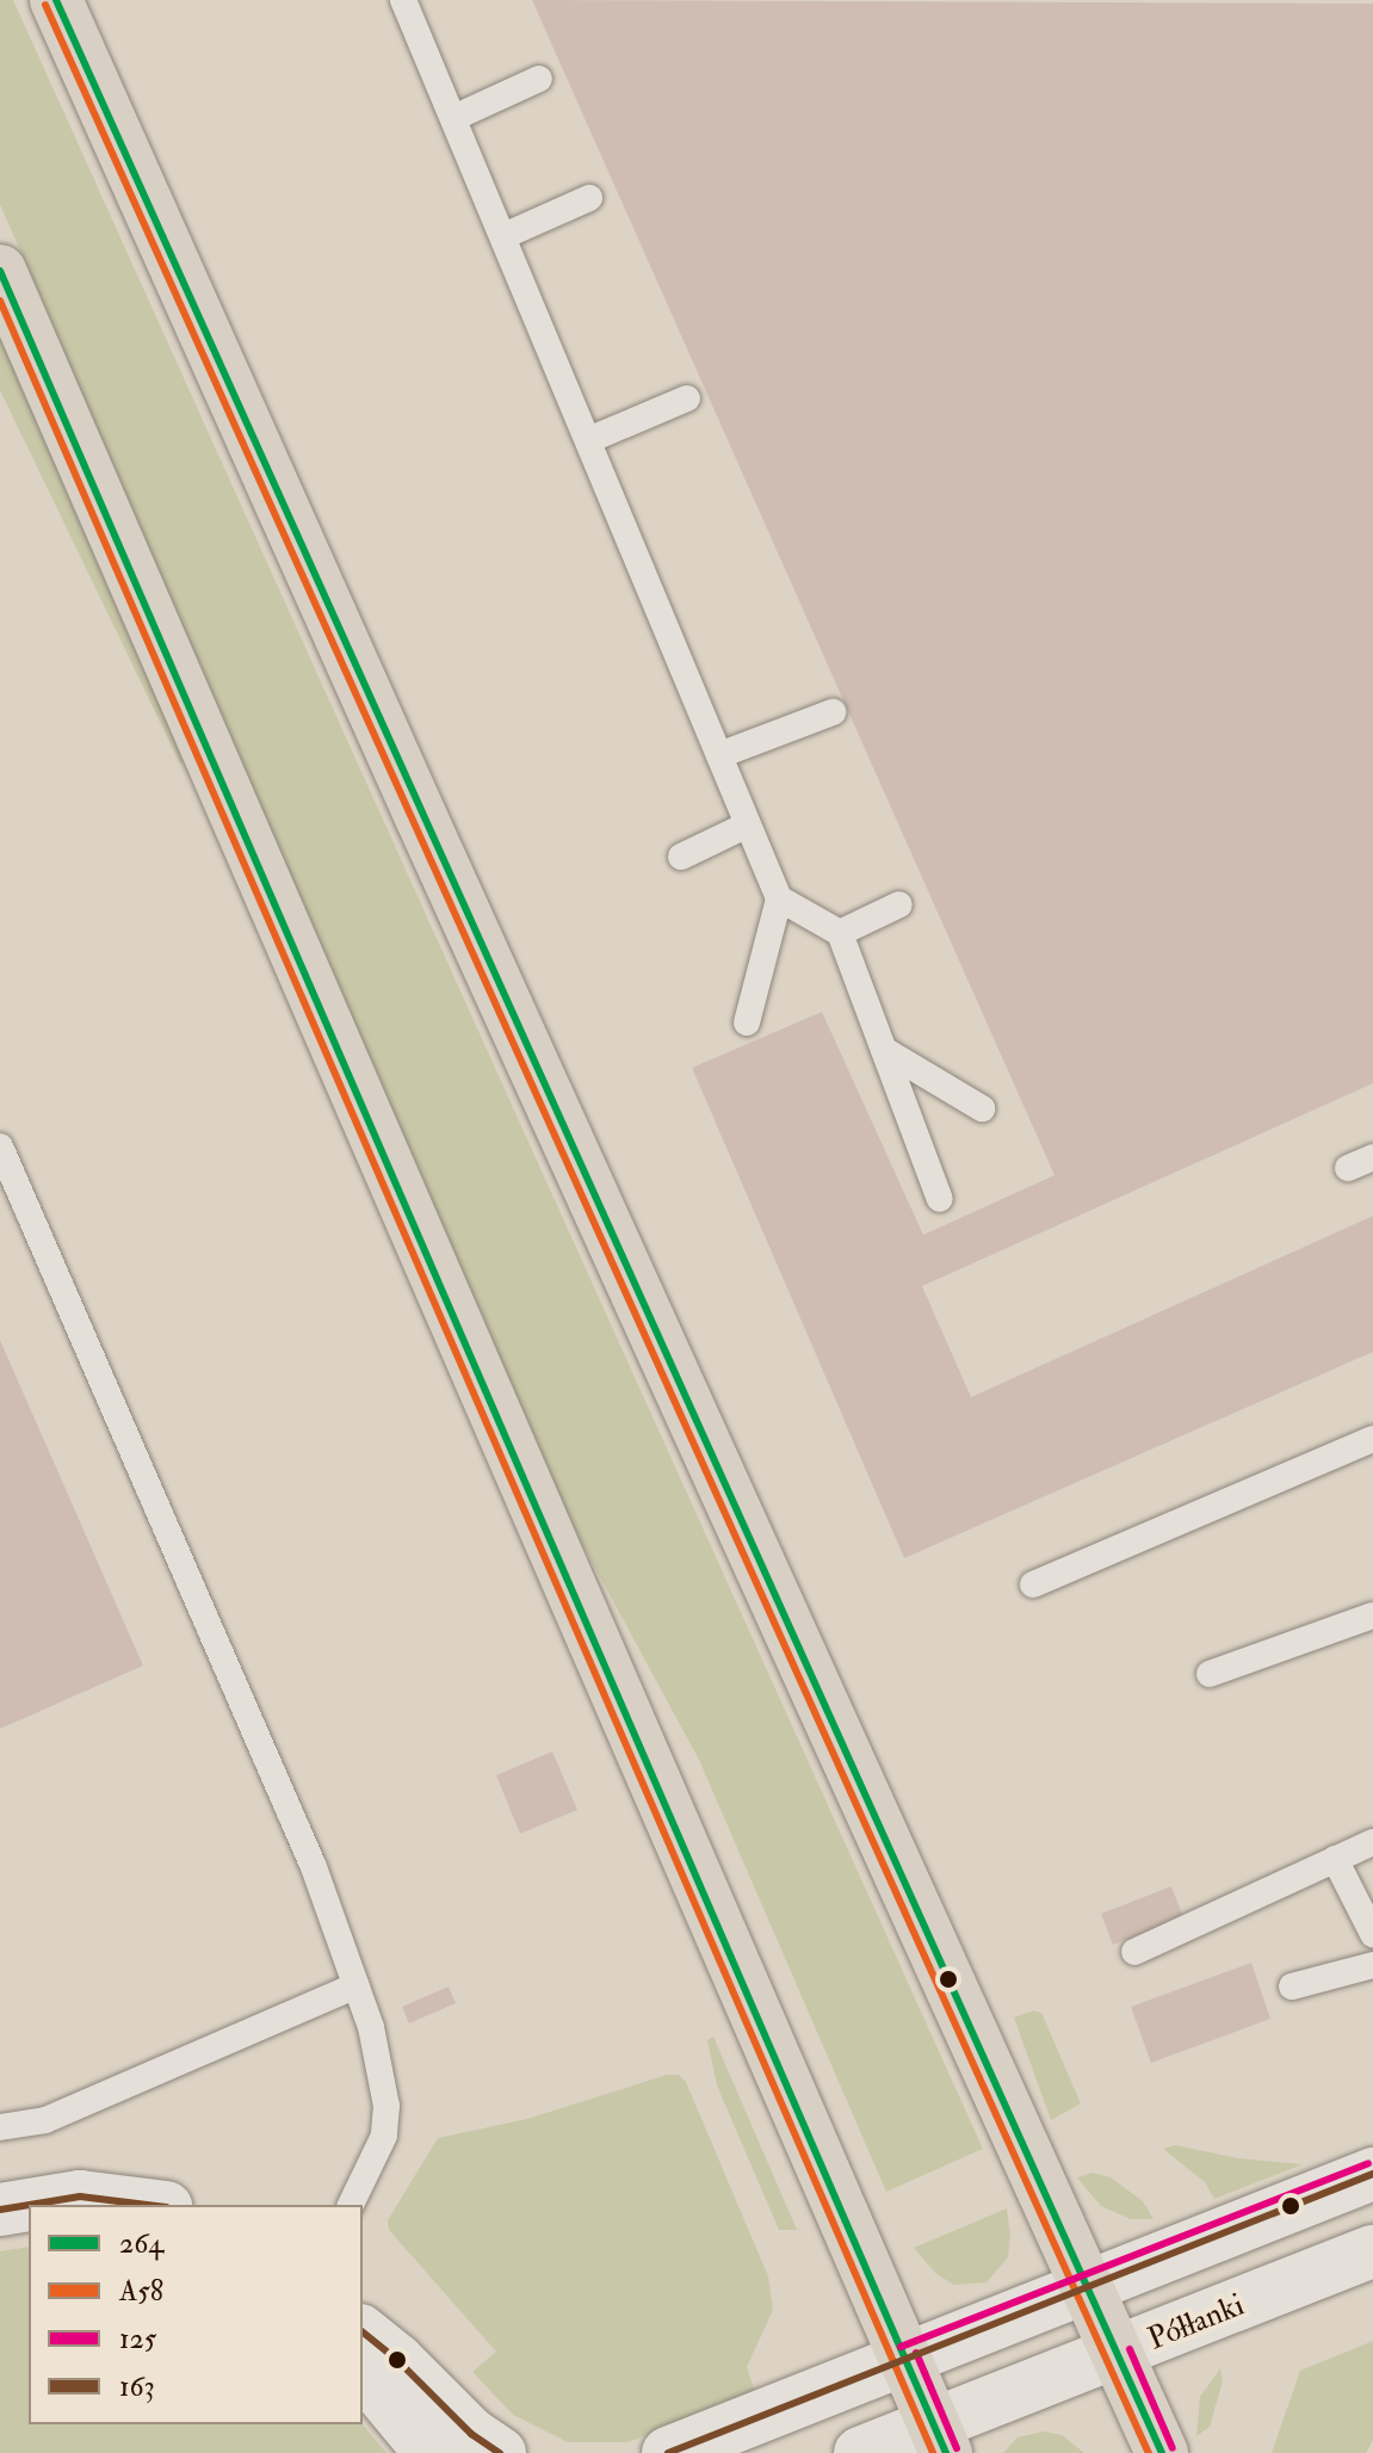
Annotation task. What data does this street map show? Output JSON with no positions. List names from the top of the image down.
{
  "streets": {
    "street": ["Półłanki"]
  },
  "lines": [
    "transit line 264",
    "transit line A58",
    "transit line 125",
    "transit line 163"
  ],
  "legend": [
    "264",
    "A58",
    "125",
    "163"
  ]
}
